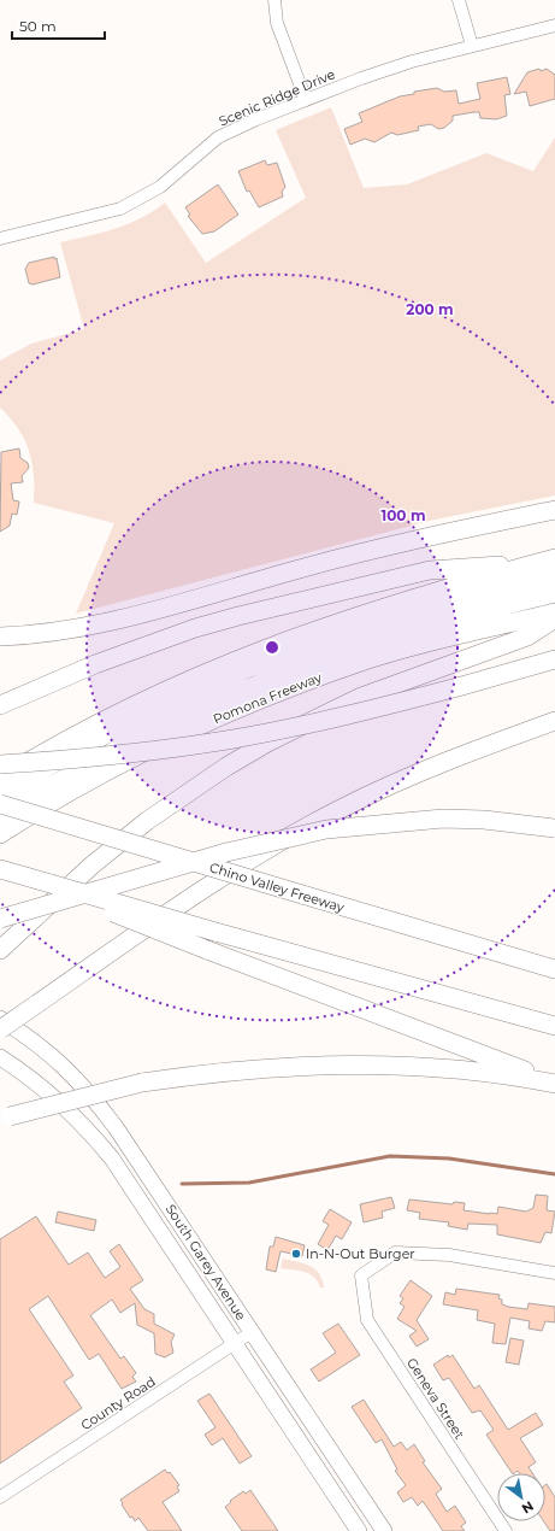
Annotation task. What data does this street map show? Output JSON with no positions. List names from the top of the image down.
{
  "streets": {
    "highway": ["Pomona Freeway", "Chino Valley Freeway"],
    "main road": ["South Garey Avenue"],
    "street": ["Scenic Ridge Drive", "Geneva Street", "County Road"]
  },
  "crossings": [
    ["South Garey Avenue", "County Road"]
  ],
  "places": ["In-N-Out Burger"],
  "scale_bar": "50 m",
  "north": "bottom right",
  "rings": ["200 m", "100 m"]
}
